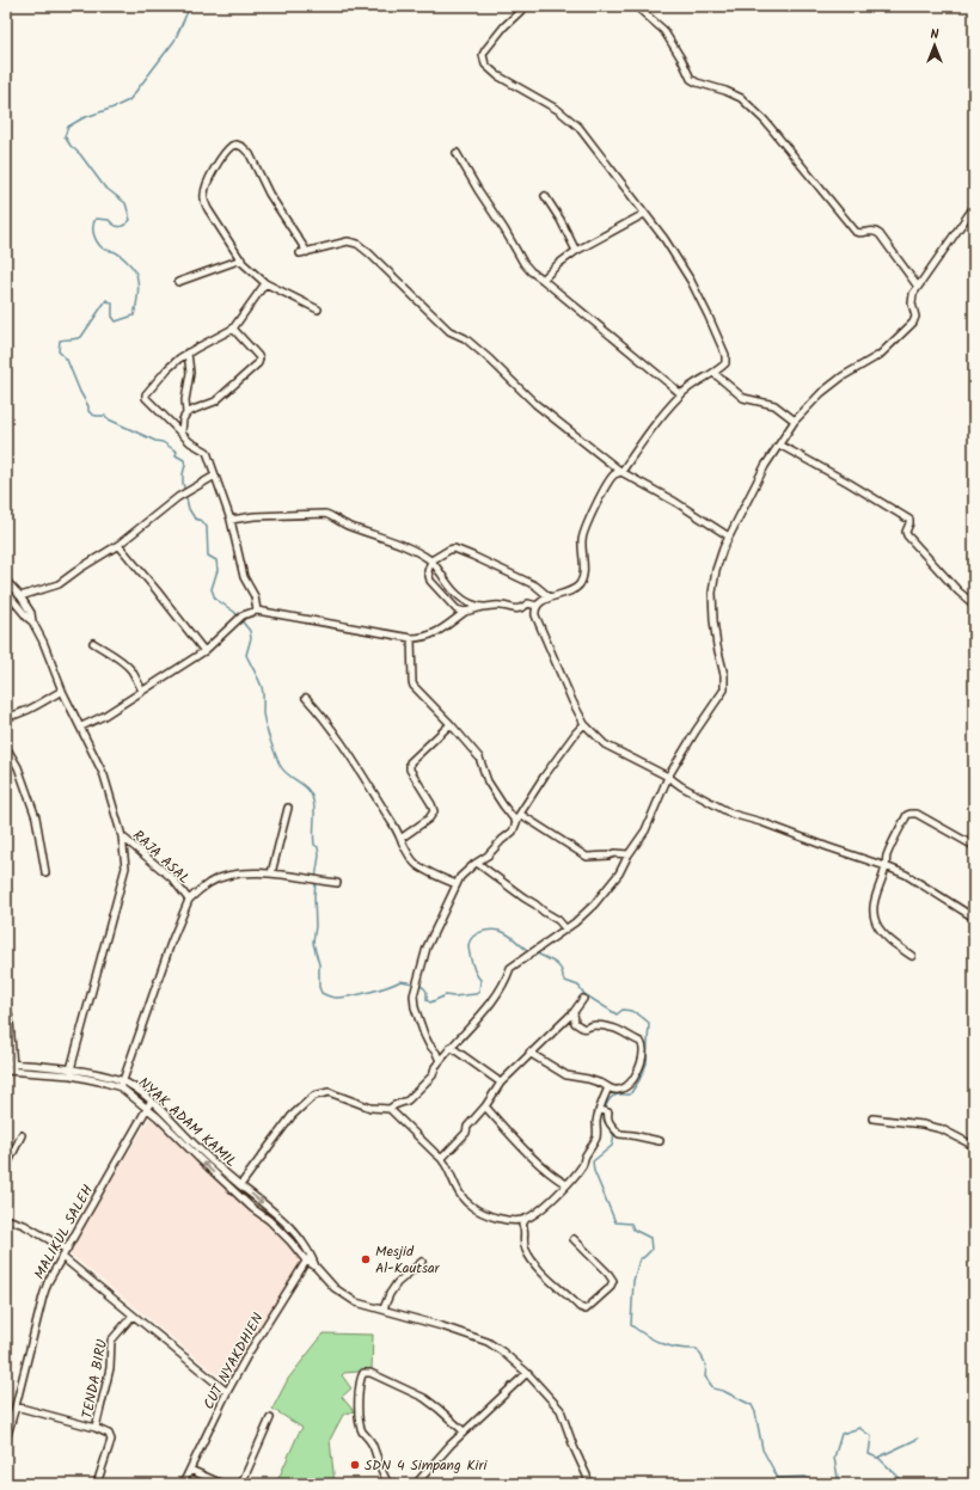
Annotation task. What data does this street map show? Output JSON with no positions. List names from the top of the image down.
{
  "streets": {
    "street": [
      "RAJA ASAL",
      "NYAK ADAM KAMIL",
      "MALIKUL SALEH",
      "CUT NYAKDHIEN",
      "TENDA BIRU"
    ]
  },
  "crossings": [
    ["RAJA ASAL", "NYAK ADAM KAMIL"],
    ["NYAK ADAM KAMIL", "MALIKUL SALEH"],
    ["NYAK ADAM KAMIL", "CUT NYAKDHIEN"],
    ["MALIKUL SALEH", "TENDA BIRU"]
  ],
  "places": ["Mesjid Al-Kautsar", "SDN 4 Simpang Kiri"],
  "north": "top"
}
